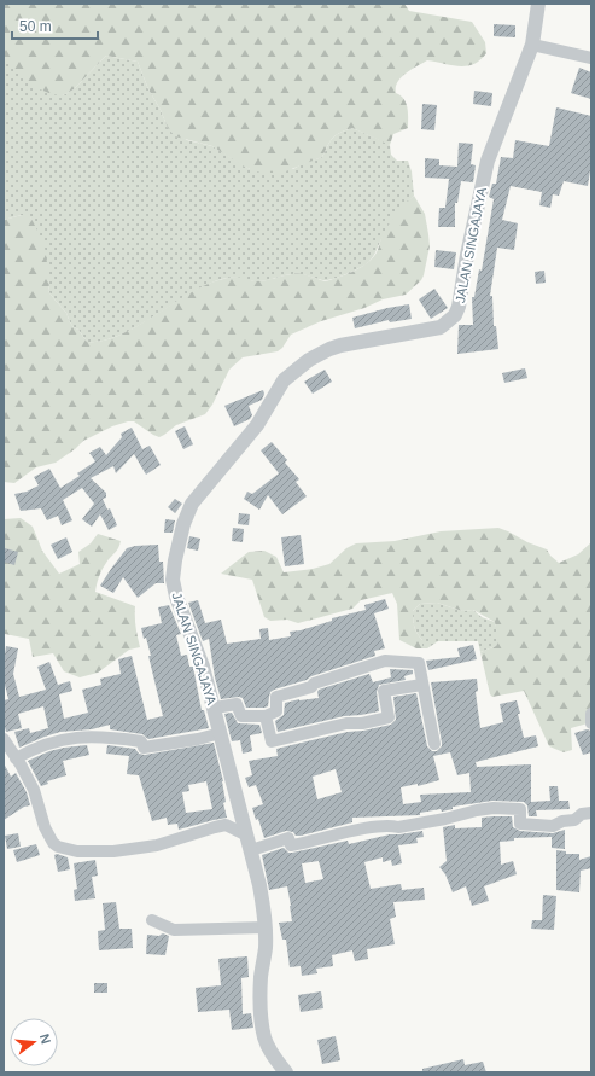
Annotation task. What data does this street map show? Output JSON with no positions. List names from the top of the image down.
{
  "streets": {
    "street": ["JALAN SINGAJAYA"]
  },
  "scale_bar": "50 m",
  "north": "right"
}
